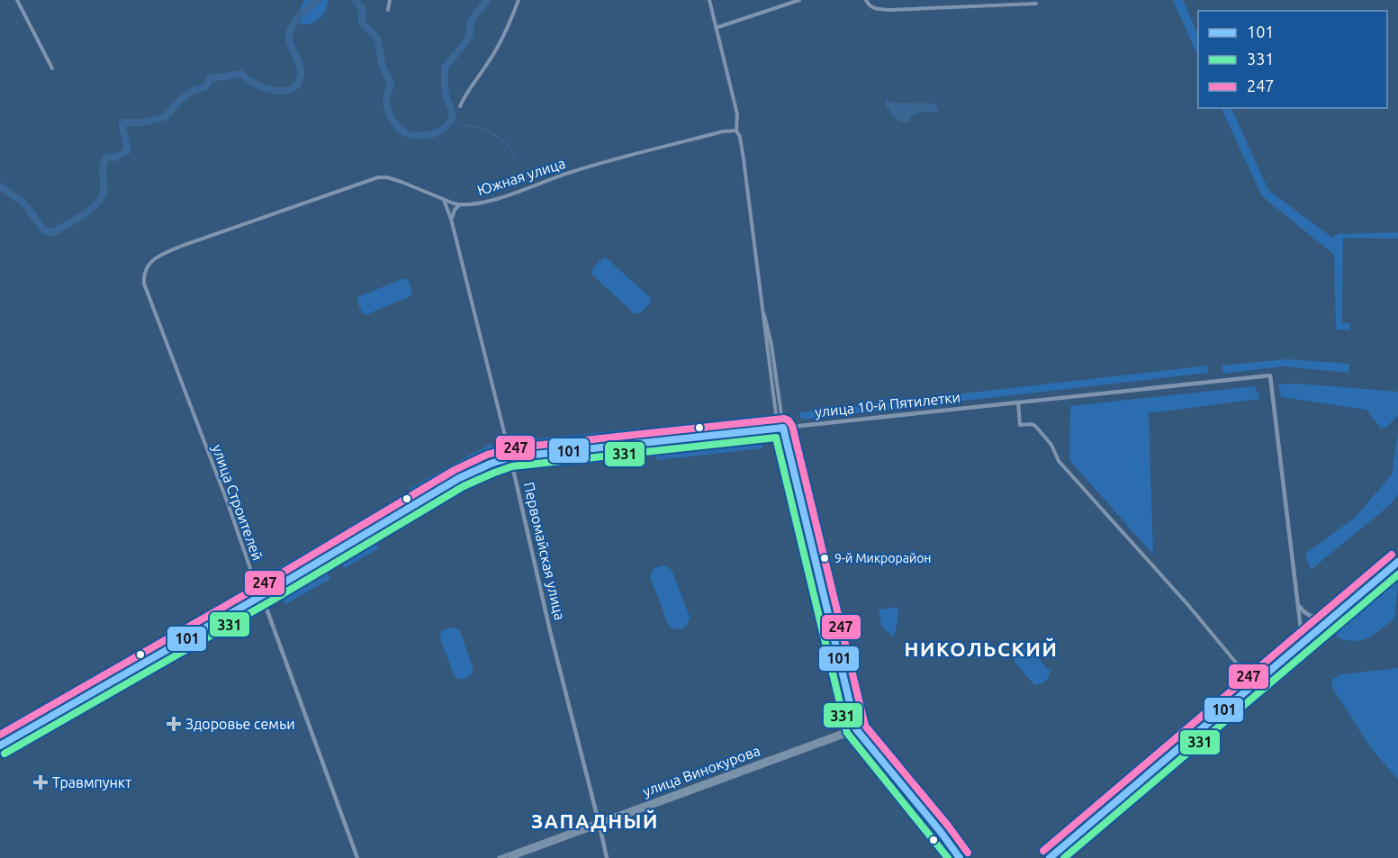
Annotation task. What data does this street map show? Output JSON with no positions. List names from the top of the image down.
{
  "streets": {
    "main road": ["улица 10-й Пятилетки", "улица Винокурова"],
    "street": ["Южная улица", "улица Строителей", "Первомайская улица"]
  },
  "crossings": [
    ["Южная улица", "улица Строителей"],
    ["Южная улица", "Первомайская улица"],
    ["улица 10-й Пятилетки", "улица Строителей"],
    ["улица 10-й Пятилетки", "Первомайская улица"],
    ["Первомайская улица", "улица Винокурова"]
  ],
  "districts": ["НИКОЛЬСКИЙ", "ЗАПАДНЫЙ"],
  "places": {
    "other": ["9-й Микрорайон"],
    "health": ["Здоровье семьи", "Травмпункт"]
  },
  "lines": ["transit line 247", "transit line 101", "transit line 331"],
  "legend": ["101", "331", "247"]
}
